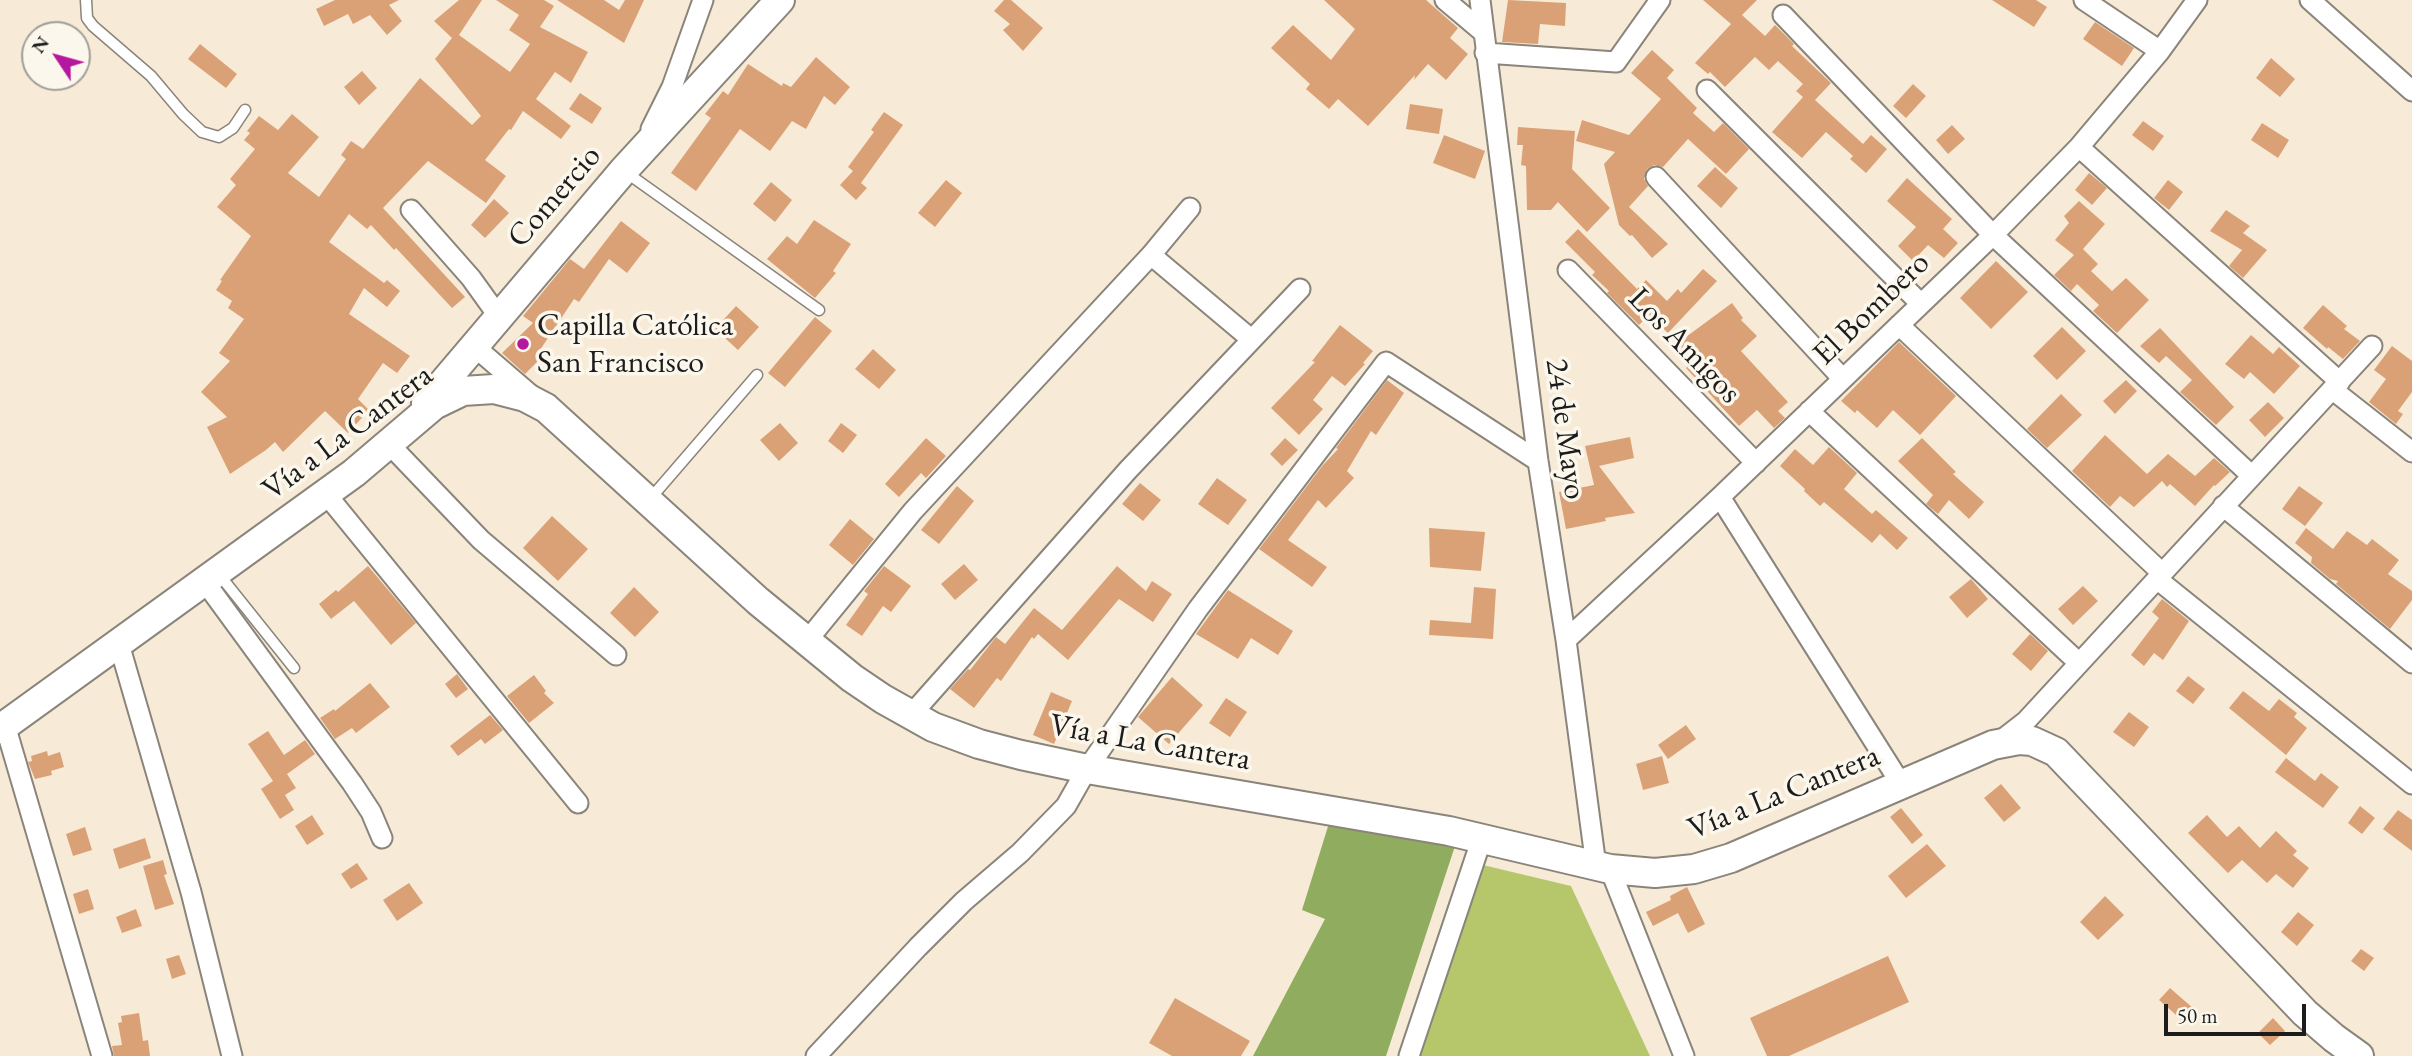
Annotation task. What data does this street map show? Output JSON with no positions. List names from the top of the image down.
{
  "streets": {
    "main road": ["Comercio", "Vía a La Cantera"],
    "street": ["El Bombero", "Los Amigos", "24 de Mayo"]
  },
  "crossings": [
    ["Comercio", "Vía a La Cantera"],
    ["El Bombero", "Los Amigos"],
    ["El Bombero", "24 de Mayo"],
    ["24 de Mayo", "Vía a La Cantera"]
  ],
  "places": ["Capilla Católica San Francisco"],
  "scale_bar": "50 m",
  "north": "top left"
}
